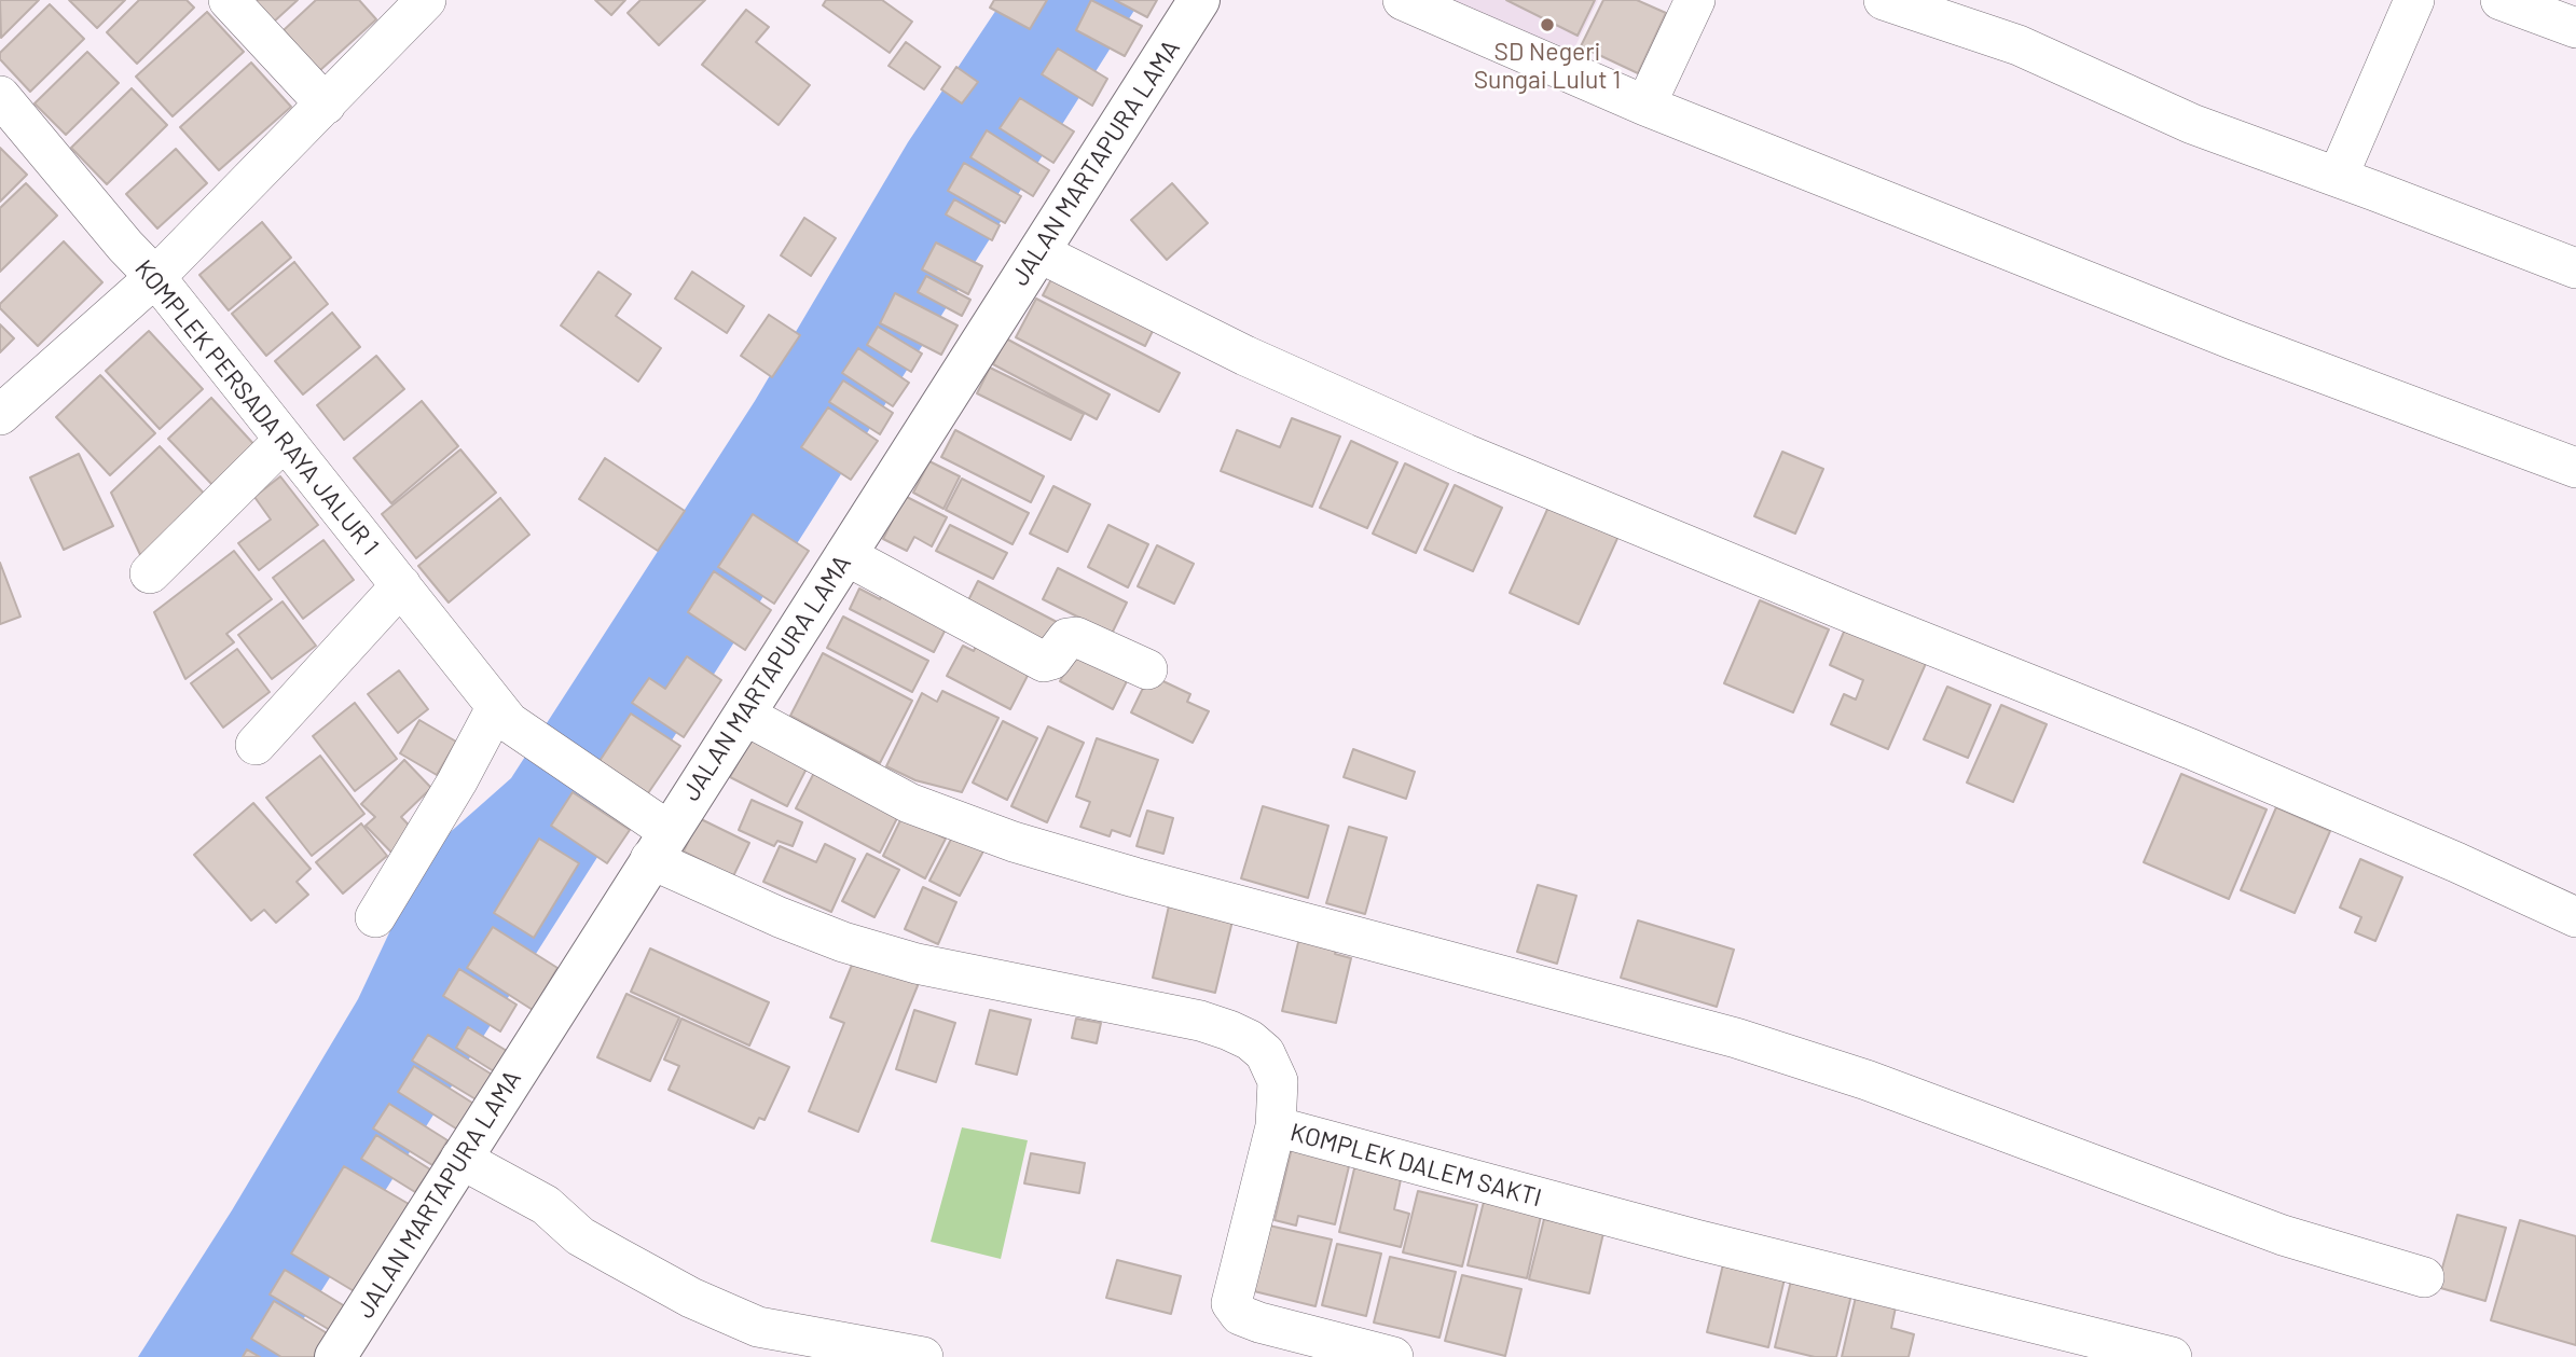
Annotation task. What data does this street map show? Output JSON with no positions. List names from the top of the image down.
{
  "streets": {
    "main road": ["JALAN MARTAPURA LAMA"],
    "street": ["KOMPLEK PERSADA RAYA JALUR 1", "KOMPLEK DALEM SAKTI"]
  },
  "crossings": [
    ["JALAN MARTAPURA LAMA", "KOMPLEK DALEM SAKTI"],
    ["KOMPLEK PERSADA RAYA JALUR 1", "KOMPLEK DALEM SAKTI"]
  ],
  "places": ["SD Negeri Sungai Lulut 1"]
}
